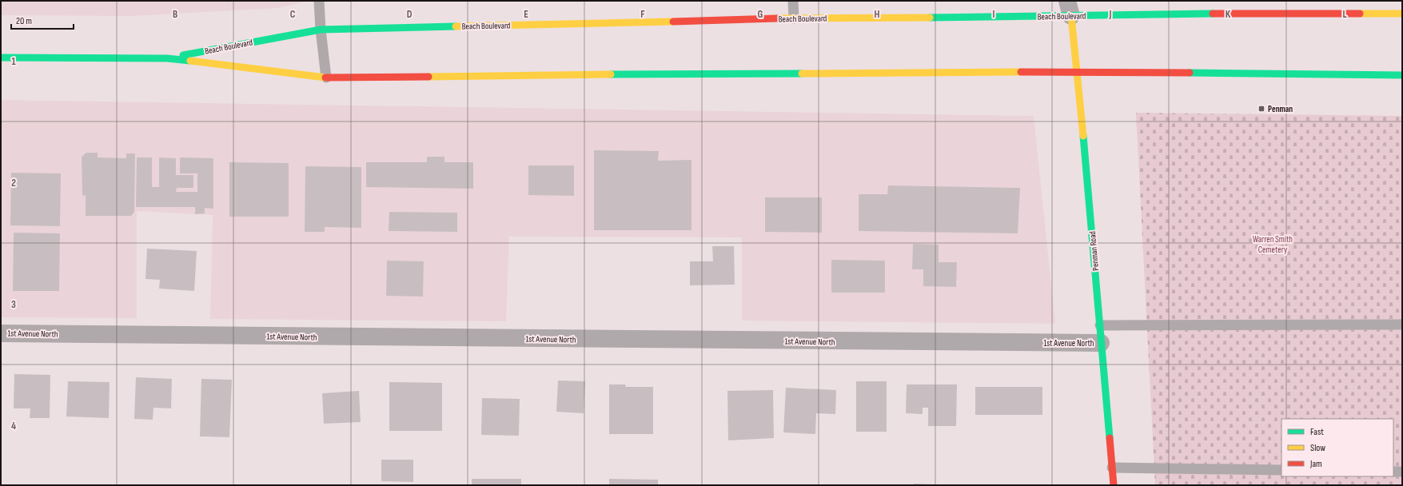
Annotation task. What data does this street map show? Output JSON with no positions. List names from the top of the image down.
{
  "streets": {
    "main road": ["Beach Boulevard", "Penman Road"],
    "street": ["1st Avenue North"]
  },
  "crossings": [
    ["Beach Boulevard", "Penman Road"],
    ["Penman Road", "1st Avenue North"]
  ],
  "parks": ["Warren Smith Cemetery"],
  "places": {
    "transit": ["Penman"]
  },
  "legend": ["Fast", "Slow", "Jam"],
  "scale_bar": "20 m",
  "grid": {
    "columns": [
      "B",
      "C",
      "D",
      "E",
      "F",
      "G",
      "H",
      "I",
      "J",
      "K",
      "L"
    ],
    "rows": [
      "1",
      "2",
      "3",
      "4"
    ]
  }
}
